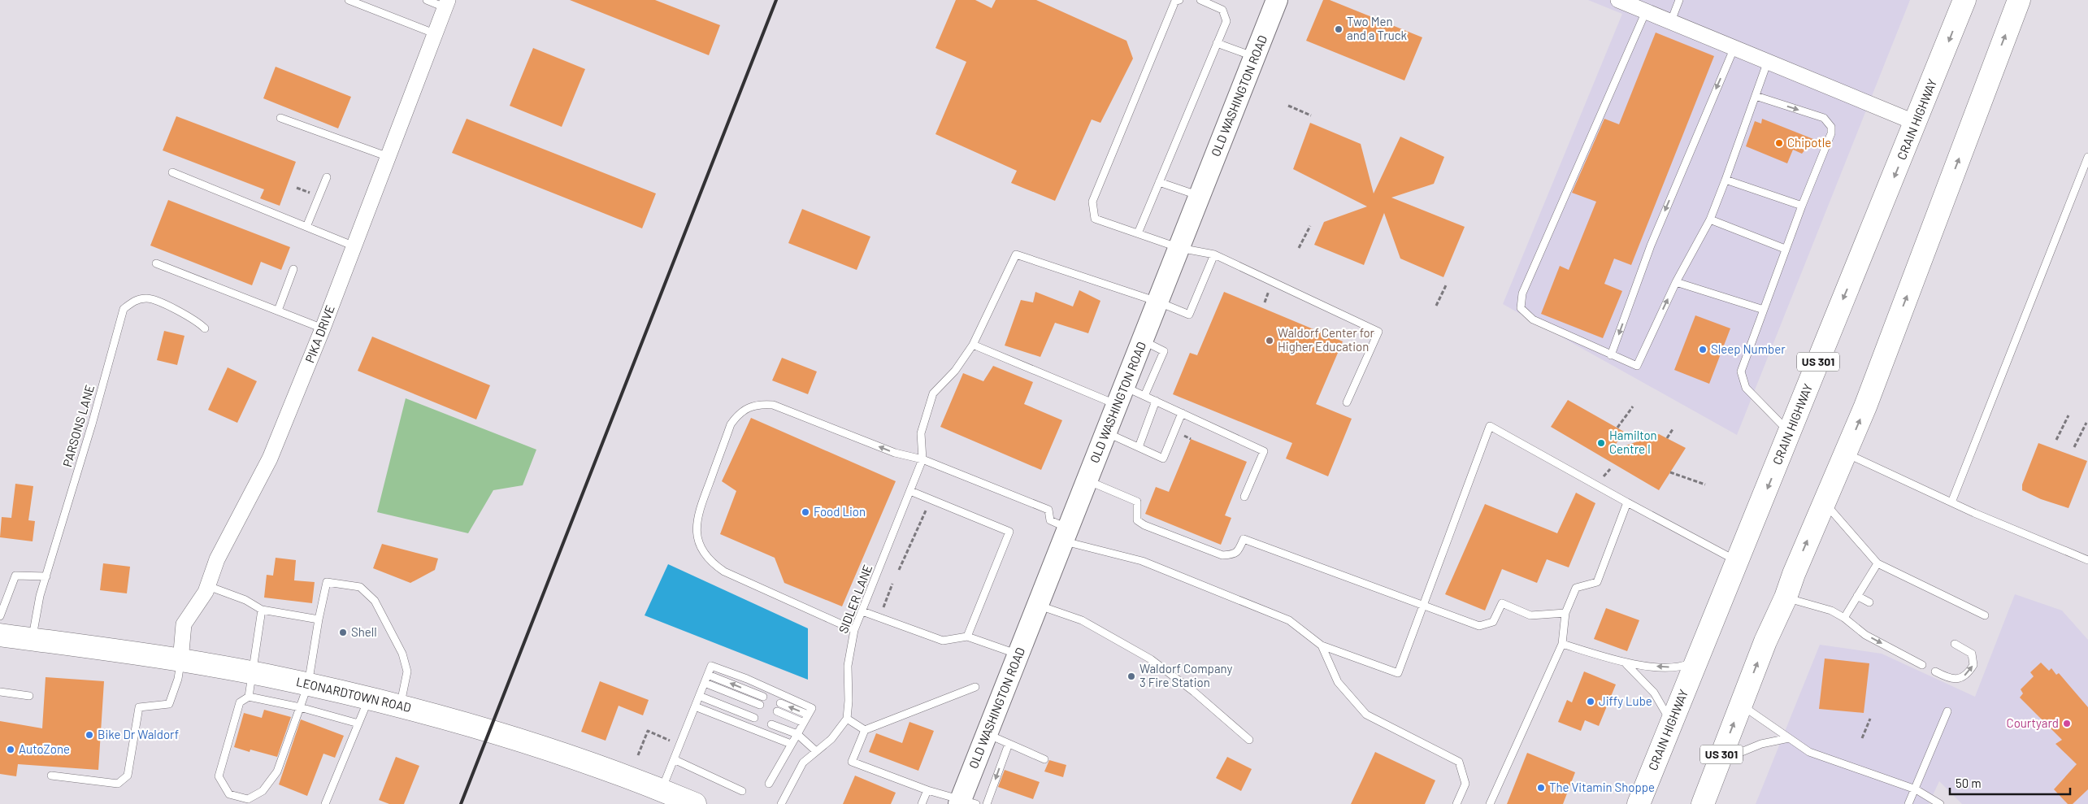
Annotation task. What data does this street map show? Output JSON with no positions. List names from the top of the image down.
{
  "streets": {
    "highway": ["CRAIN HIGHWAY", "US 301", "LEONARDTOWN ROAD"],
    "main road": ["OLD WASHINGTON ROAD"],
    "street": ["PIKA DRIVE"],
    "lane": ["PARSONS LANE", "SIDLER LANE"]
  },
  "crossings": [
    ["PIKA DRIVE", "LEONARDTOWN ROAD"],
    ["PARSONS LANE", "LEONARDTOWN ROAD"]
  ],
  "places": [
    "Two Men and a Truck",
    "Chipotle",
    "Waldorf Center for Higher Education",
    "Sleep Number",
    "Hamilton Centre I",
    "Food Lion",
    "Shell",
    "Waldorf Company 3 Fire Station",
    "Jiffy Lube",
    "Courtyard",
    "Bike Dr Waldorf",
    "AutoZone",
    "The Vitamin Shoppe"
  ],
  "scale_bar": "50 m"
}
